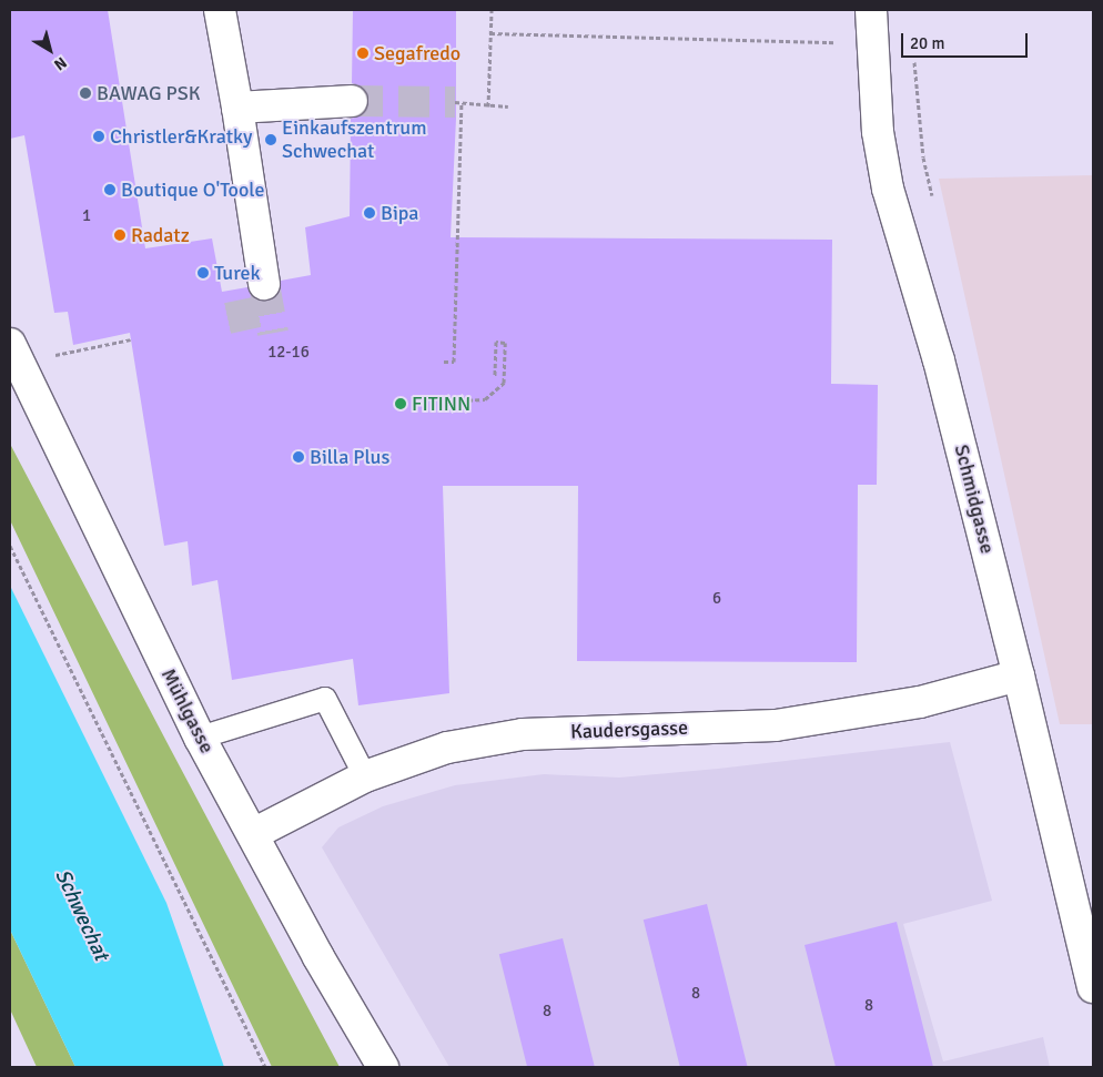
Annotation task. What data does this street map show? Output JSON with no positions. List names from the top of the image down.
{
  "streets": {
    "street": ["Schmidgasse", "Mühlgasse", "Kaudersgasse"]
  },
  "crossings": [
    ["Schmidgasse", "Kaudersgasse"],
    ["Mühlgasse", "Kaudersgasse"]
  ],
  "water": ["Schwechat"],
  "places": [
    "Segafredo",
    "BAWAG PSK",
    "Christler&Kratky",
    "Einkaufszentrum Schwechat",
    "Boutique O'Toole",
    "Bipa",
    "Radatz",
    "Turek",
    "FITINN",
    "Billa Plus"
  ],
  "house_numbers": [
    "1",
    "12-16",
    "6",
    "8",
    "8",
    "8"
  ],
  "scale_bar": "20 m",
  "north": "bottom right"
}
